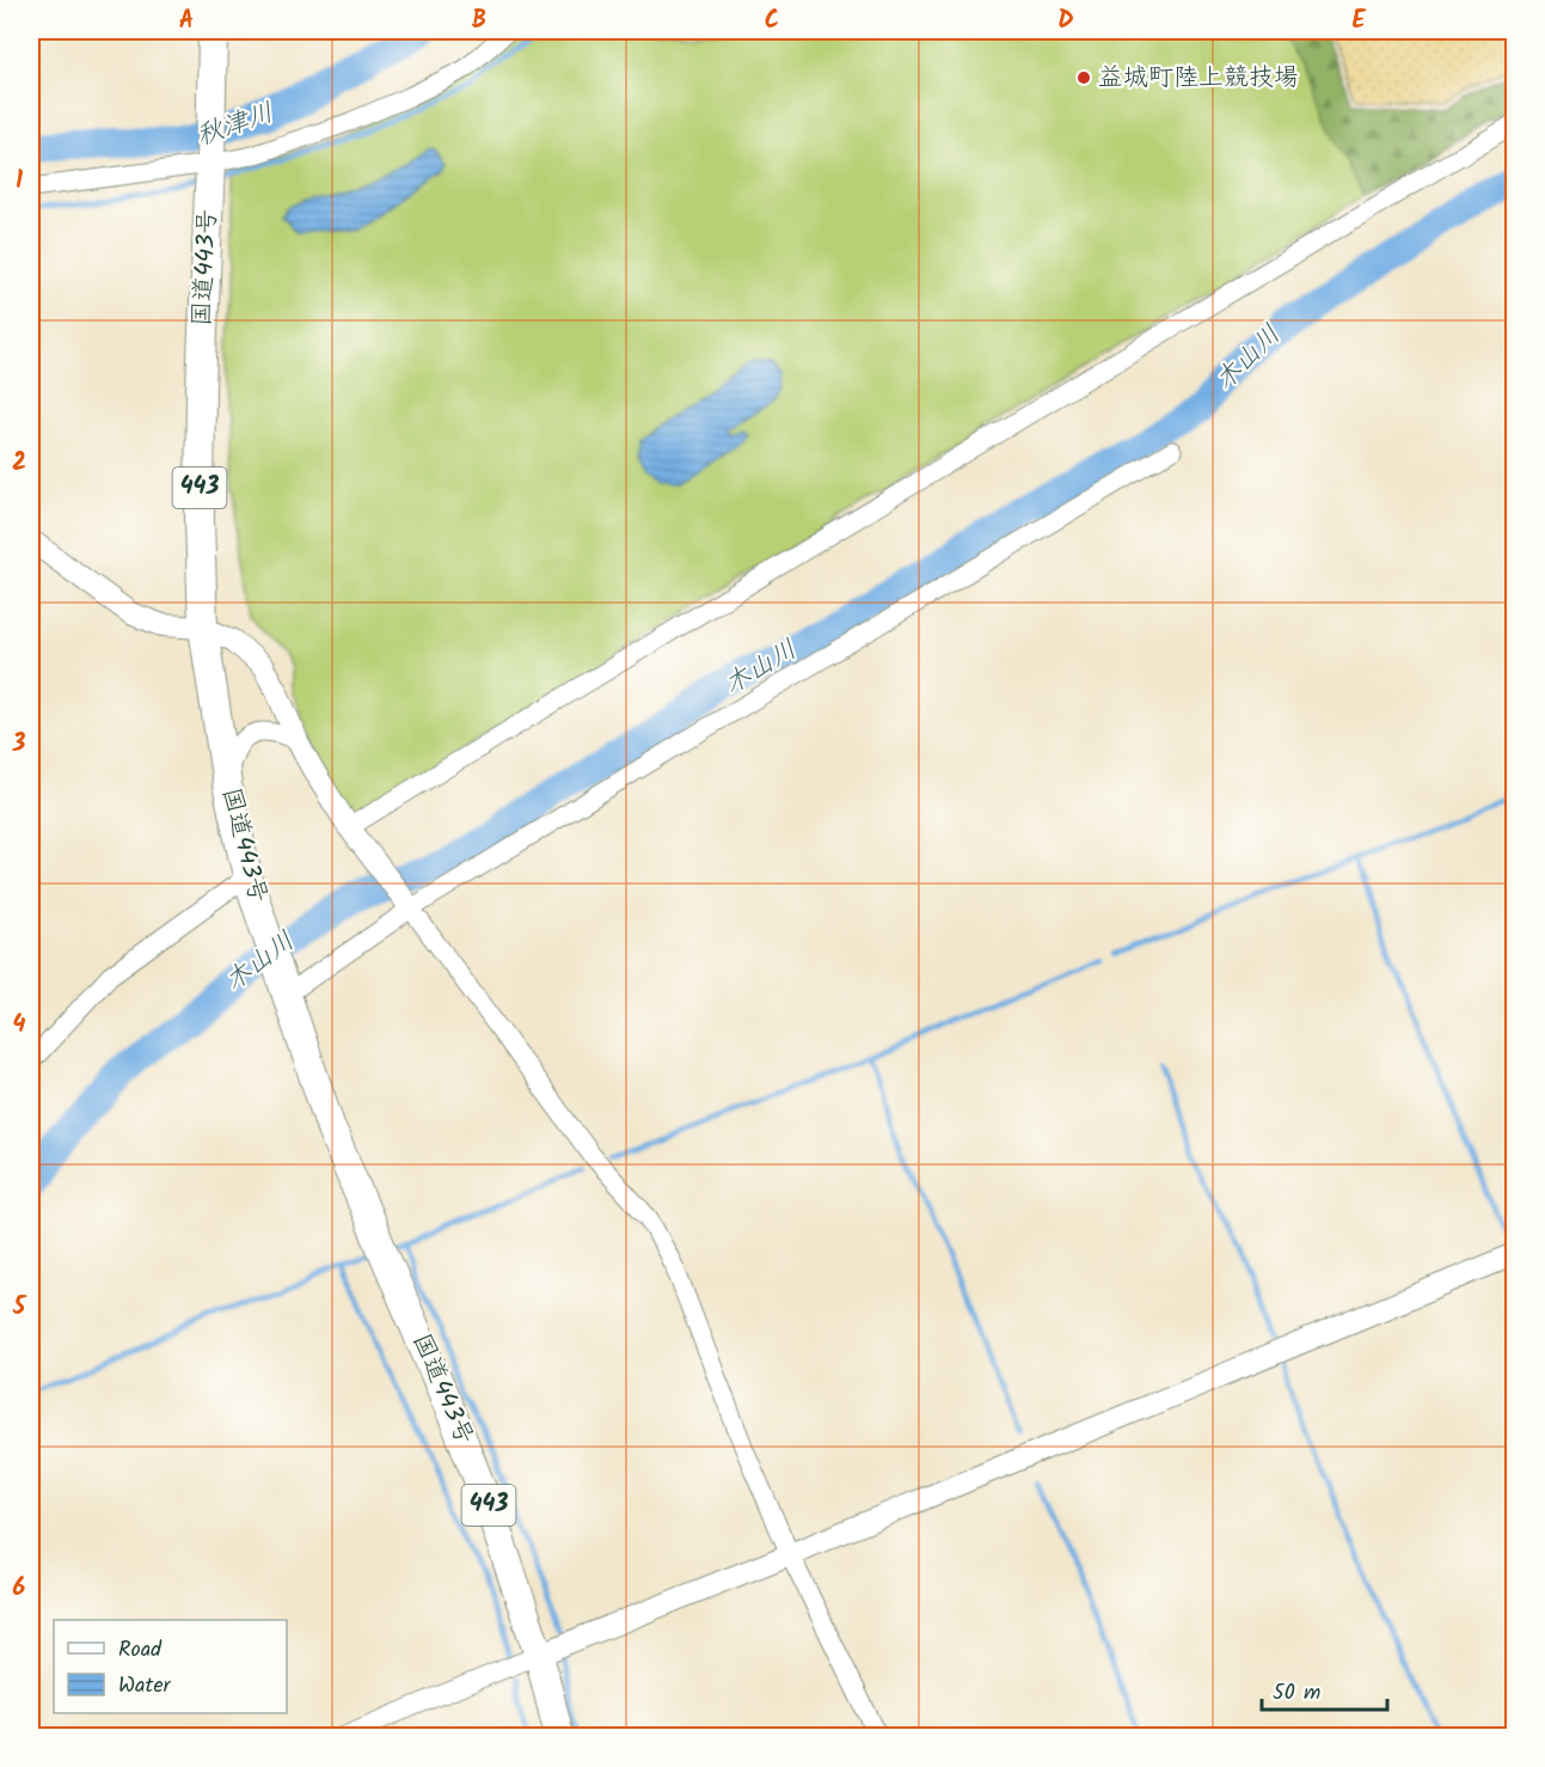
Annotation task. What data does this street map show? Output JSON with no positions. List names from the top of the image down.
{
  "streets": {
    "highway": ["国道443号", "443"]
  },
  "water": ["秋津川", "木山川"],
  "places": ["益城町陸上競技場"],
  "legend": ["Road", "Water"],
  "scale_bar": "50 m",
  "grid": {
    "columns": [
      "A",
      "B",
      "C",
      "D",
      "E"
    ],
    "rows": [
      "1",
      "2",
      "3",
      "4",
      "5",
      "6"
    ]
  }
}
